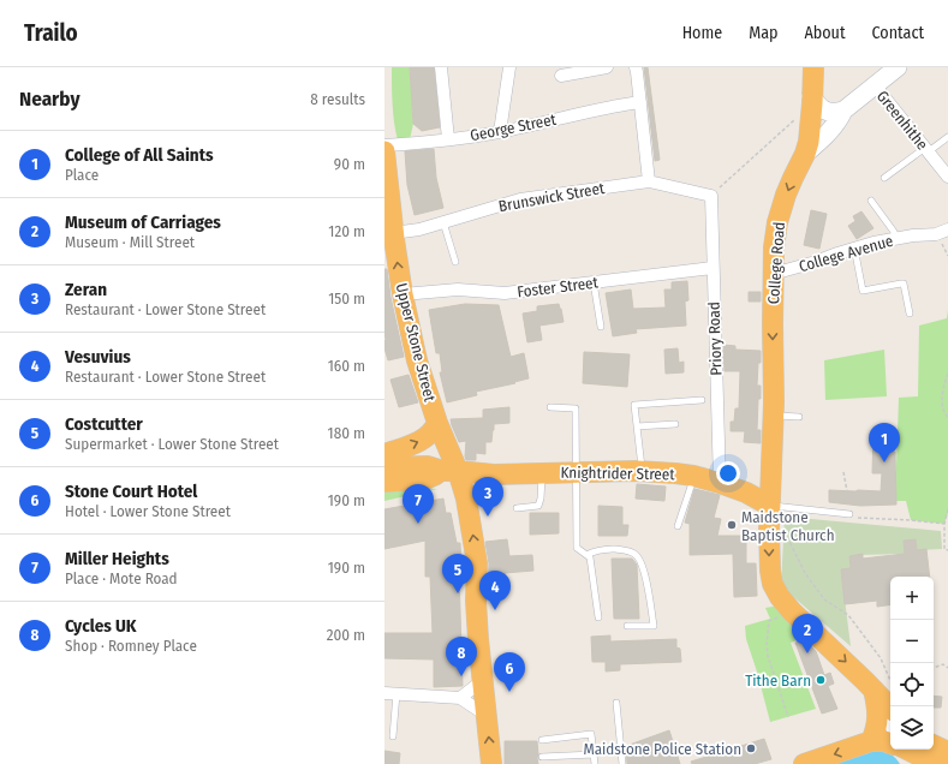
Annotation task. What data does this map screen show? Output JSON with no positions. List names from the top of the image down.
{
  "streets": {
    "highway": ["College Road", "Upper Stone Street", "Knightrider Street"],
    "street": [
      "Greenhithe",
      "George Street",
      "Brunswick Street",
      "College Avenue",
      "Foster Street",
      "Priory Road"
    ]
  },
  "crossings": [
    ["Greenhithe", "College Road"],
    ["Brunswick Street", "Priory Road"],
    ["Brunswick Street", "Upper Stone Street"],
    ["College Avenue", "College Road"],
    ["College Road", "Knightrider Street"],
    ["Foster Street", "Priory Road"],
    ["Foster Street", "Upper Stone Street"],
    ["Priory Road", "Knightrider Street"],
    ["Upper Stone Street", "Knightrider Street"]
  ],
  "one_way": ["College Road", "Upper Stone Street"],
  "places": ["Maidstone Baptist Church", "Tithe Barn", "Maidstone Police Station"],
  "page": {
    "header": "Trailo",
    "nav": [
      "Home",
      "Map",
      "About",
      "Contact"
    ],
    "heading": ["Nearby", "8 results"],
    "list": [
      {
        "mark": "1",
        "name": "College of All Saints",
        "note": "Place",
        "value": "90 m"
      },
      {
        "mark": "2",
        "name": "Museum of Carriages",
        "note": "Museum · Mill Street",
        "value": "120 m"
      },
      {
        "mark": "3",
        "name": "Zeran",
        "note": "Restaurant · Lower Stone Street",
        "value": "150 m"
      },
      {
        "mark": "4",
        "name": "Vesuvius",
        "note": "Restaurant · Lower Stone Street",
        "value": "160 m"
      },
      {
        "mark": "5",
        "name": "Costcutter",
        "note": "Supermarket · Lower Stone Street",
        "value": "180 m"
      },
      {
        "mark": "6",
        "name": "Stone Court Hotel",
        "note": "Hotel · Lower Stone Street",
        "value": "190 m"
      },
      {
        "mark": "7",
        "name": "Miller Heights",
        "note": "Place · Mote Road",
        "value": "190 m"
      },
      {
        "mark": "8",
        "name": "Cycles UK",
        "note": "Shop · Romney Place",
        "value": "200 m"
      }
    ],
    "pins": [
      "1",
      "3",
      "7",
      "5",
      "4",
      "2",
      "8",
      "6"
    ],
    "map_buttons": ["+", "−"]
  }
}
